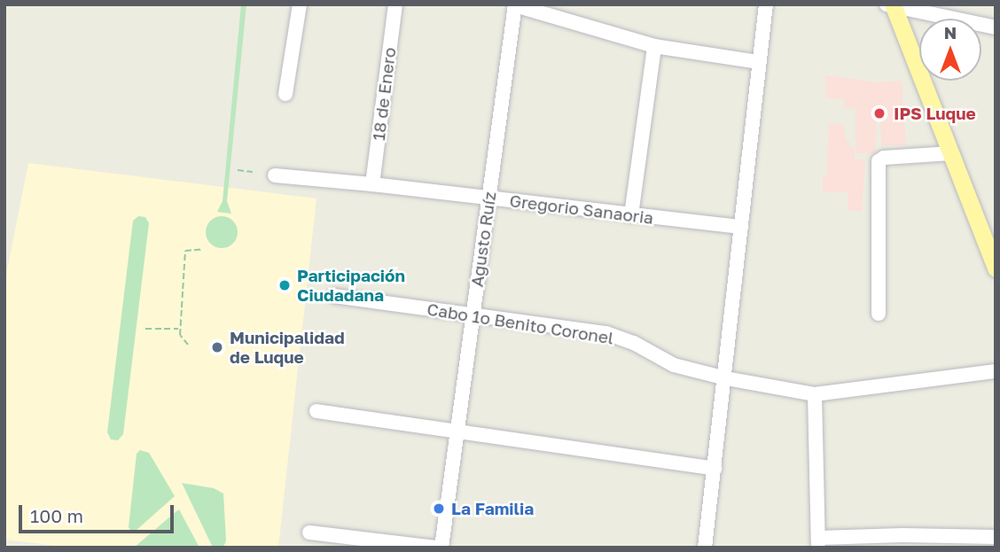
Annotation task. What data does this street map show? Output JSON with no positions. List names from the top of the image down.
{
  "streets": {
    "street": [
      "18 de Enero",
      "Gregorio Sanaoria",
      "Agusto Ruíz",
      "Cabo 1o Benito Coronel"
    ]
  },
  "crossings": [
    ["18 de Enero", "Gregorio Sanaoria"],
    ["Gregorio Sanaoria", "Agusto Ruíz"],
    ["Agusto Ruíz", "Cabo 1o Benito Coronel"]
  ],
  "places": [
    "IPS Luque",
    "Participación Ciudadana",
    "Municipalidad de Luque",
    "La Familia"
  ],
  "scale_bar": "100 m",
  "north": "top"
}
